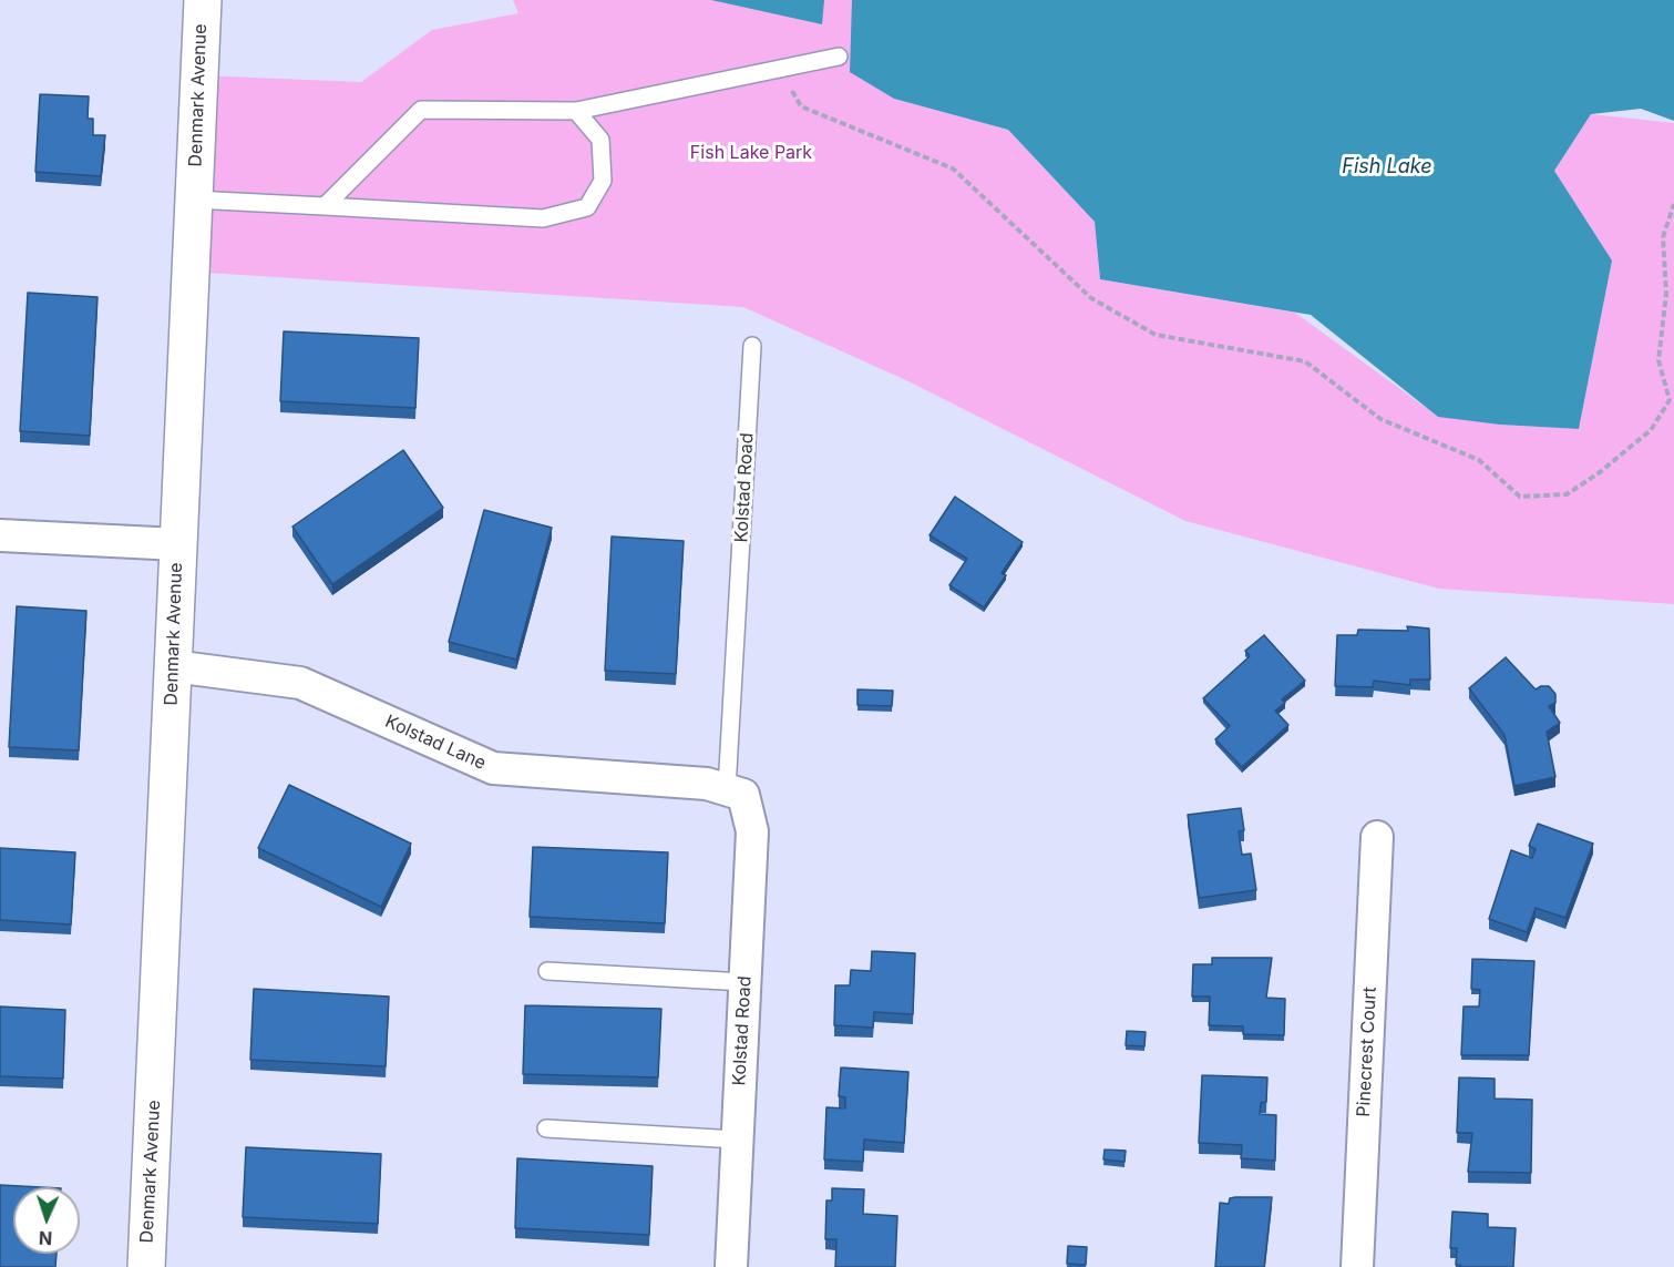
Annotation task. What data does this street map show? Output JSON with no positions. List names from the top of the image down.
{
  "streets": {
    "street": [
      "Denmark Avenue",
      "Kolstad Road",
      "Kolstad Lane",
      "Pinecrest Court"
    ]
  },
  "crossings": [
    ["Denmark Avenue", "Kolstad Lane"],
    ["Kolstad Road", "Kolstad Lane"]
  ],
  "water": ["Fish Lake"],
  "parks": ["Fish Lake Park"],
  "north": "bottom"
}
